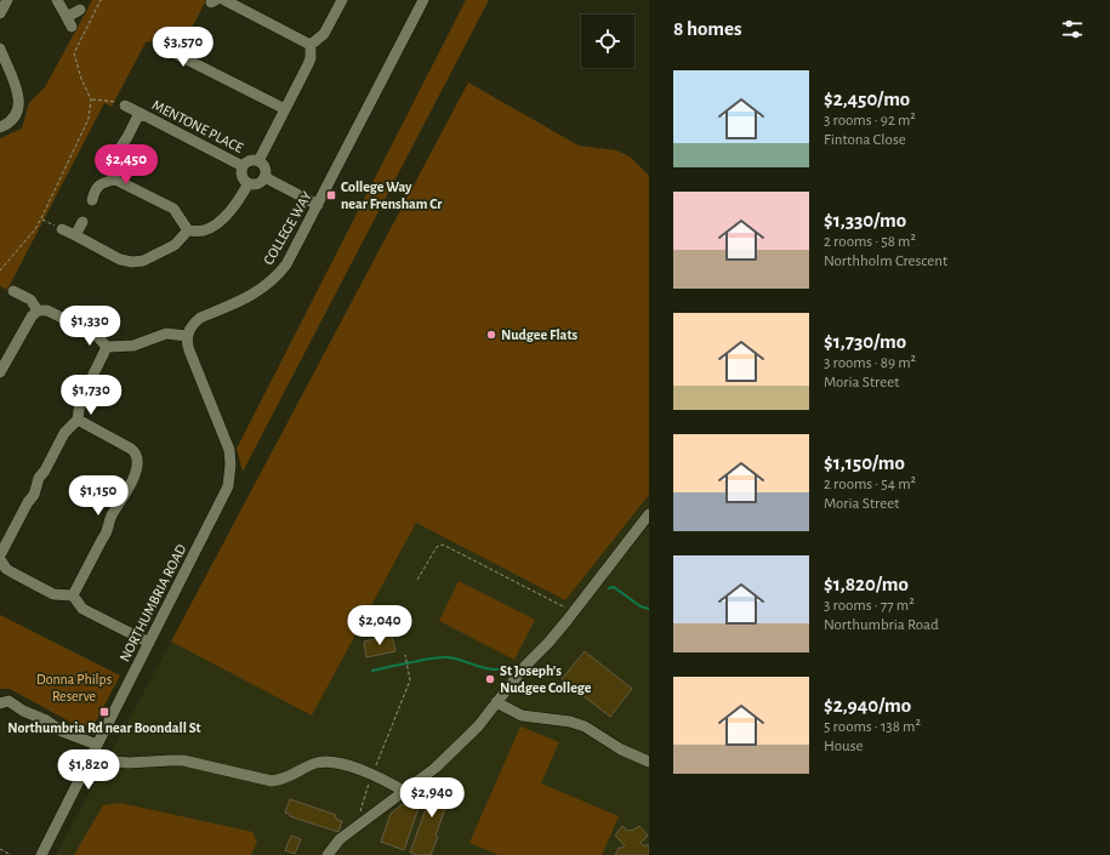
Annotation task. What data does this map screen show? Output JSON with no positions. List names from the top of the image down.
{
  "streets": {
    "street": ["MENTONE PLACE", "COLLEGE WAY", "NORTHUMBRIA ROAD"]
  },
  "crossings": [
    ["COLLEGE WAY", "NORTHUMBRIA ROAD"]
  ],
  "parks": ["Donna Philps Reserve"],
  "places": {
    "transit": ["College Way near Frensham Cr", "Northumbria Rd near Boondall St"],
    "other": ["Nudgee Flats", "St Joseph's Nudgee College"]
  },
  "page": {
    "heading": "8 homes",
    "price": [
      "$3,570",
      "$2,450",
      "$1,330",
      "$1,730",
      "$1,150",
      "$2,040",
      "$1,820",
      "$2,940"
    ],
    "list": [
      {
        "name": "$2,450/mo",
        "note": "3 rooms · 92 m² · Fintona Close"
      },
      {
        "name": "$1,330/mo",
        "note": "2 rooms · 58 m² · Northholm Crescent"
      },
      {
        "name": "$1,730/mo",
        "note": "3 rooms · 89 m² · Moria Street"
      },
      {
        "name": "$1,150/mo",
        "note": "2 rooms · 54 m² · Moria Street"
      },
      {
        "name": "$1,820/mo",
        "note": "3 rooms · 77 m² · Northumbria Road"
      },
      {
        "name": "$2,940/mo",
        "note": "5 rooms · 138 m² · House"
      }
    ]
  }
}
